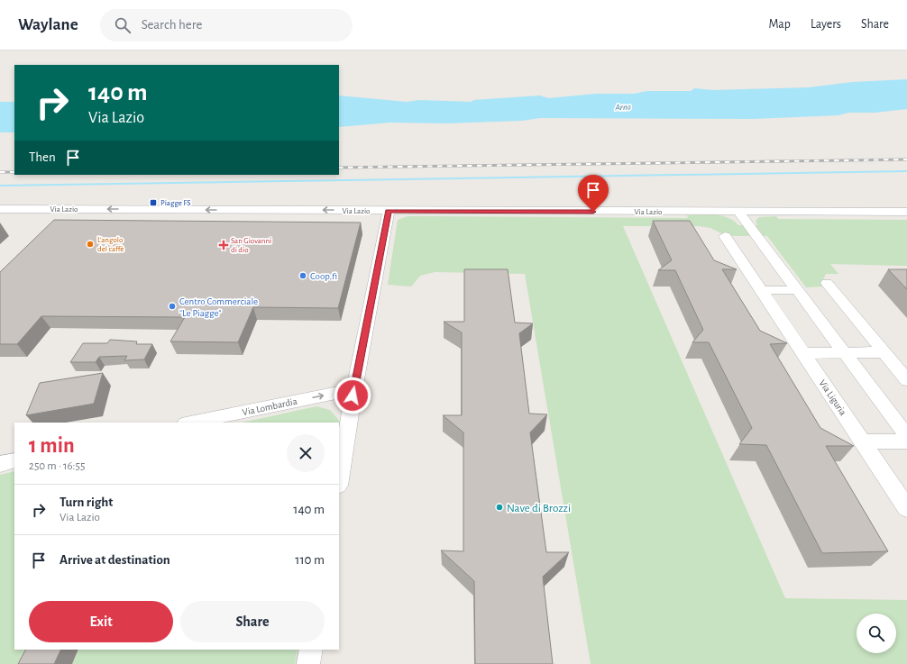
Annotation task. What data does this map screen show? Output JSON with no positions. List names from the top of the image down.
{
  "streets": {
    "street": ["Via Lazio", "Via Liguria", "Via Lombardia"]
  },
  "one_way": ["Via Lazio", "Via Lombardia"],
  "water": ["Arno"],
  "places": {
    "transit": ["Piagge FS"],
    "other": [
      "L’angolo del caffè",
      "Coop.fi",
      "Centro Commerciale \"Le Piagge\"",
      "Nave di Brozzi"
    ],
    "health": ["San Giovanni di dio"]
  },
  "page": {
    "header": "Waylane",
    "search": "Search here",
    "nav": ["Map", "Layers", "Share"],
    "turn": ["140 m", "Via Lazio"],
    "then": "Then",
    "heading": ["1 min", "250 m · 16:55"],
    "list": [
      {
        "name": "Turn right",
        "note": "Via Lazio",
        "value": "140 m"
      },
      {
        "name": "Arrive at destination",
        "value": "110 m"
      }
    ],
    "buttons": ["Exit", "Share"]
  }
}
